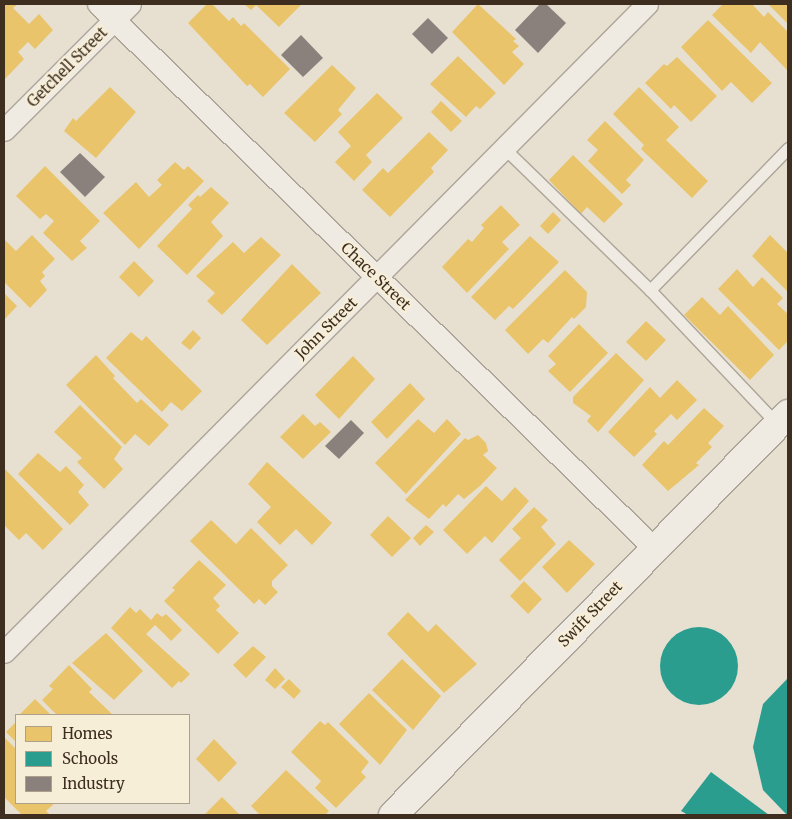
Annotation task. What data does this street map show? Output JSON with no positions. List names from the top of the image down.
{
  "streets": {
    "street": [
      "Getchell Street",
      "Chace Street",
      "John Street",
      "Swift Street"
    ]
  },
  "crossings": [
    ["Getchell Street", "Chace Street"],
    ["Chace Street", "John Street"],
    ["Chace Street", "Swift Street"]
  ],
  "legend": ["Homes", "Schools", "Industry"]
}
